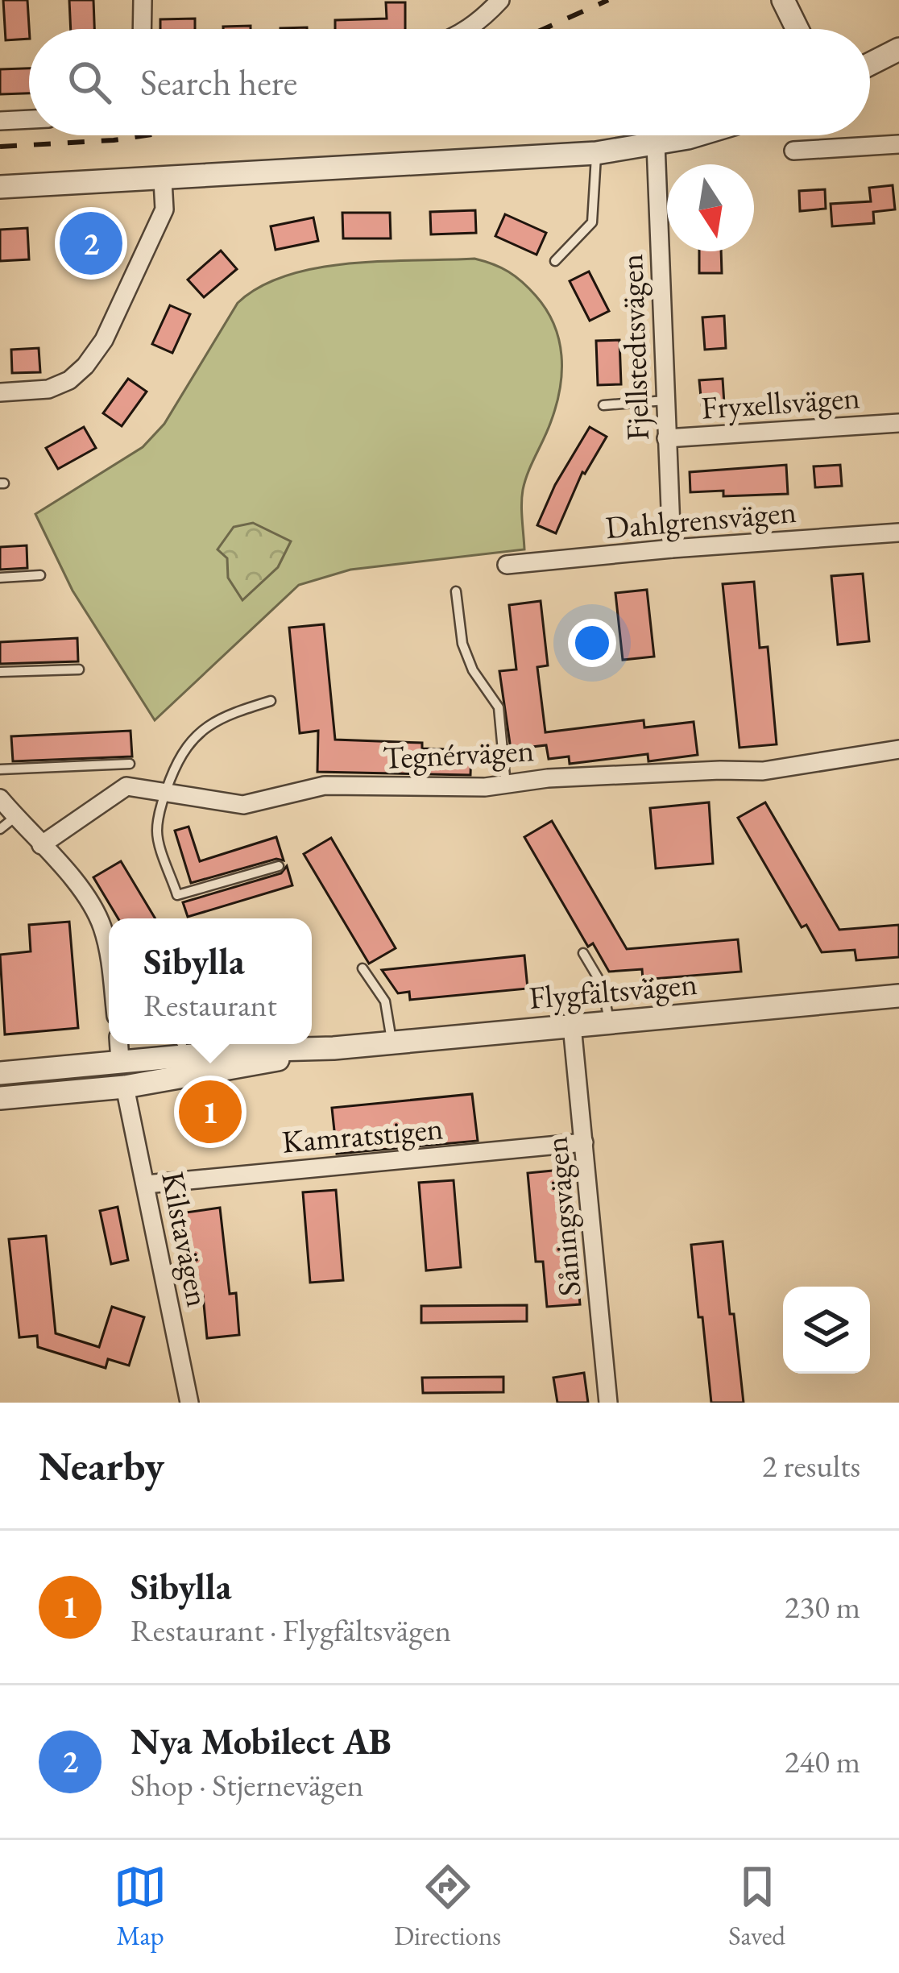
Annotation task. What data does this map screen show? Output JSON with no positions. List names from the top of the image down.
{
  "streets": {
    "street": [
      "Fjellstedtsvägen",
      "Fryxellsvägen",
      "Dahlgrensvägen",
      "Tegnérvägen",
      "Flygfältsvägen",
      "Kamratstigen",
      "Såningsvägen",
      "Kilstavägen"
    ]
  },
  "crossings": [
    ["Fjellstedtsvägen", "Fryxellsvägen"],
    ["Fjellstedtsvägen", "Dahlgrensvägen"],
    ["Flygfältsvägen", "Såningsvägen"],
    ["Flygfältsvägen", "Kilstavägen"],
    ["Kamratstigen", "Såningsvägen"],
    ["Kamratstigen", "Kilstavägen"]
  ],
  "north": "bottom",
  "page": {
    "search": "Search here",
    "pins": ["2", "1"],
    "popup": ["Sibylla", "Restaurant"],
    "heading": ["Nearby", "2 results"],
    "list": [
      {
        "mark": "1",
        "name": "Sibylla",
        "note": "Restaurant · Flygfältsvägen",
        "value": "230 m"
      },
      {
        "mark": "2",
        "name": "Nya Mobilect AB",
        "note": "Shop · Stjernevägen",
        "value": "240 m"
      }
    ],
    "nav": ["Map", "Directions", "Saved"]
  }
}
